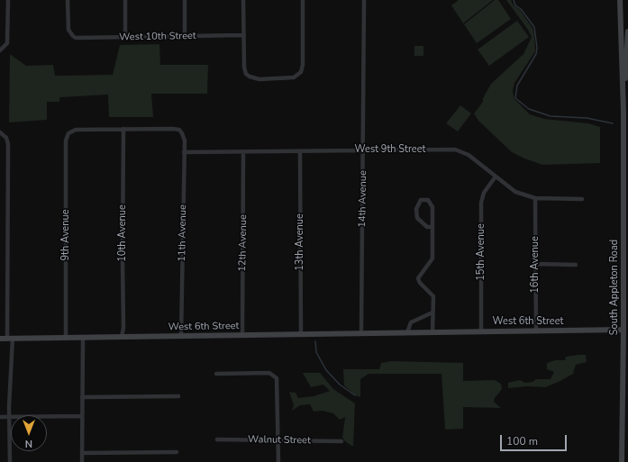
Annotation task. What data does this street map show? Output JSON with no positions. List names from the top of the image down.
{
  "streets": {
    "street": [
      "West 10th Street",
      "West 9th Street",
      "14th Avenue",
      "10th Avenue",
      "11th Avenue",
      "9th Avenue",
      "13th Avenue",
      "12th Avenue",
      "15th Avenue",
      "16th Avenue",
      "South Appleton Road",
      "West 6th Street",
      "Walnut Street"
    ]
  },
  "crossings": [
    ["West 9th Street", "14th Avenue"],
    ["West 9th Street", "11th Avenue"],
    ["West 9th Street", "13th Avenue"],
    ["West 9th Street", "12th Avenue"],
    ["West 9th Street", "15th Avenue"],
    ["West 9th Street", "16th Avenue"],
    ["14th Avenue", "West 6th Street"],
    ["10th Avenue", "11th Avenue"],
    ["10th Avenue", "9th Avenue"],
    ["10th Avenue", "West 6th Street"],
    ["11th Avenue", "9th Avenue"],
    ["11th Avenue", "West 6th Street"],
    ["9th Avenue", "West 6th Street"],
    ["13th Avenue", "West 6th Street"],
    ["12th Avenue", "West 6th Street"],
    ["15th Avenue", "West 6th Street"],
    ["16th Avenue", "West 6th Street"],
    ["South Appleton Road", "West 6th Street"]
  ],
  "scale_bar": "100 m",
  "north": "bottom"
}
